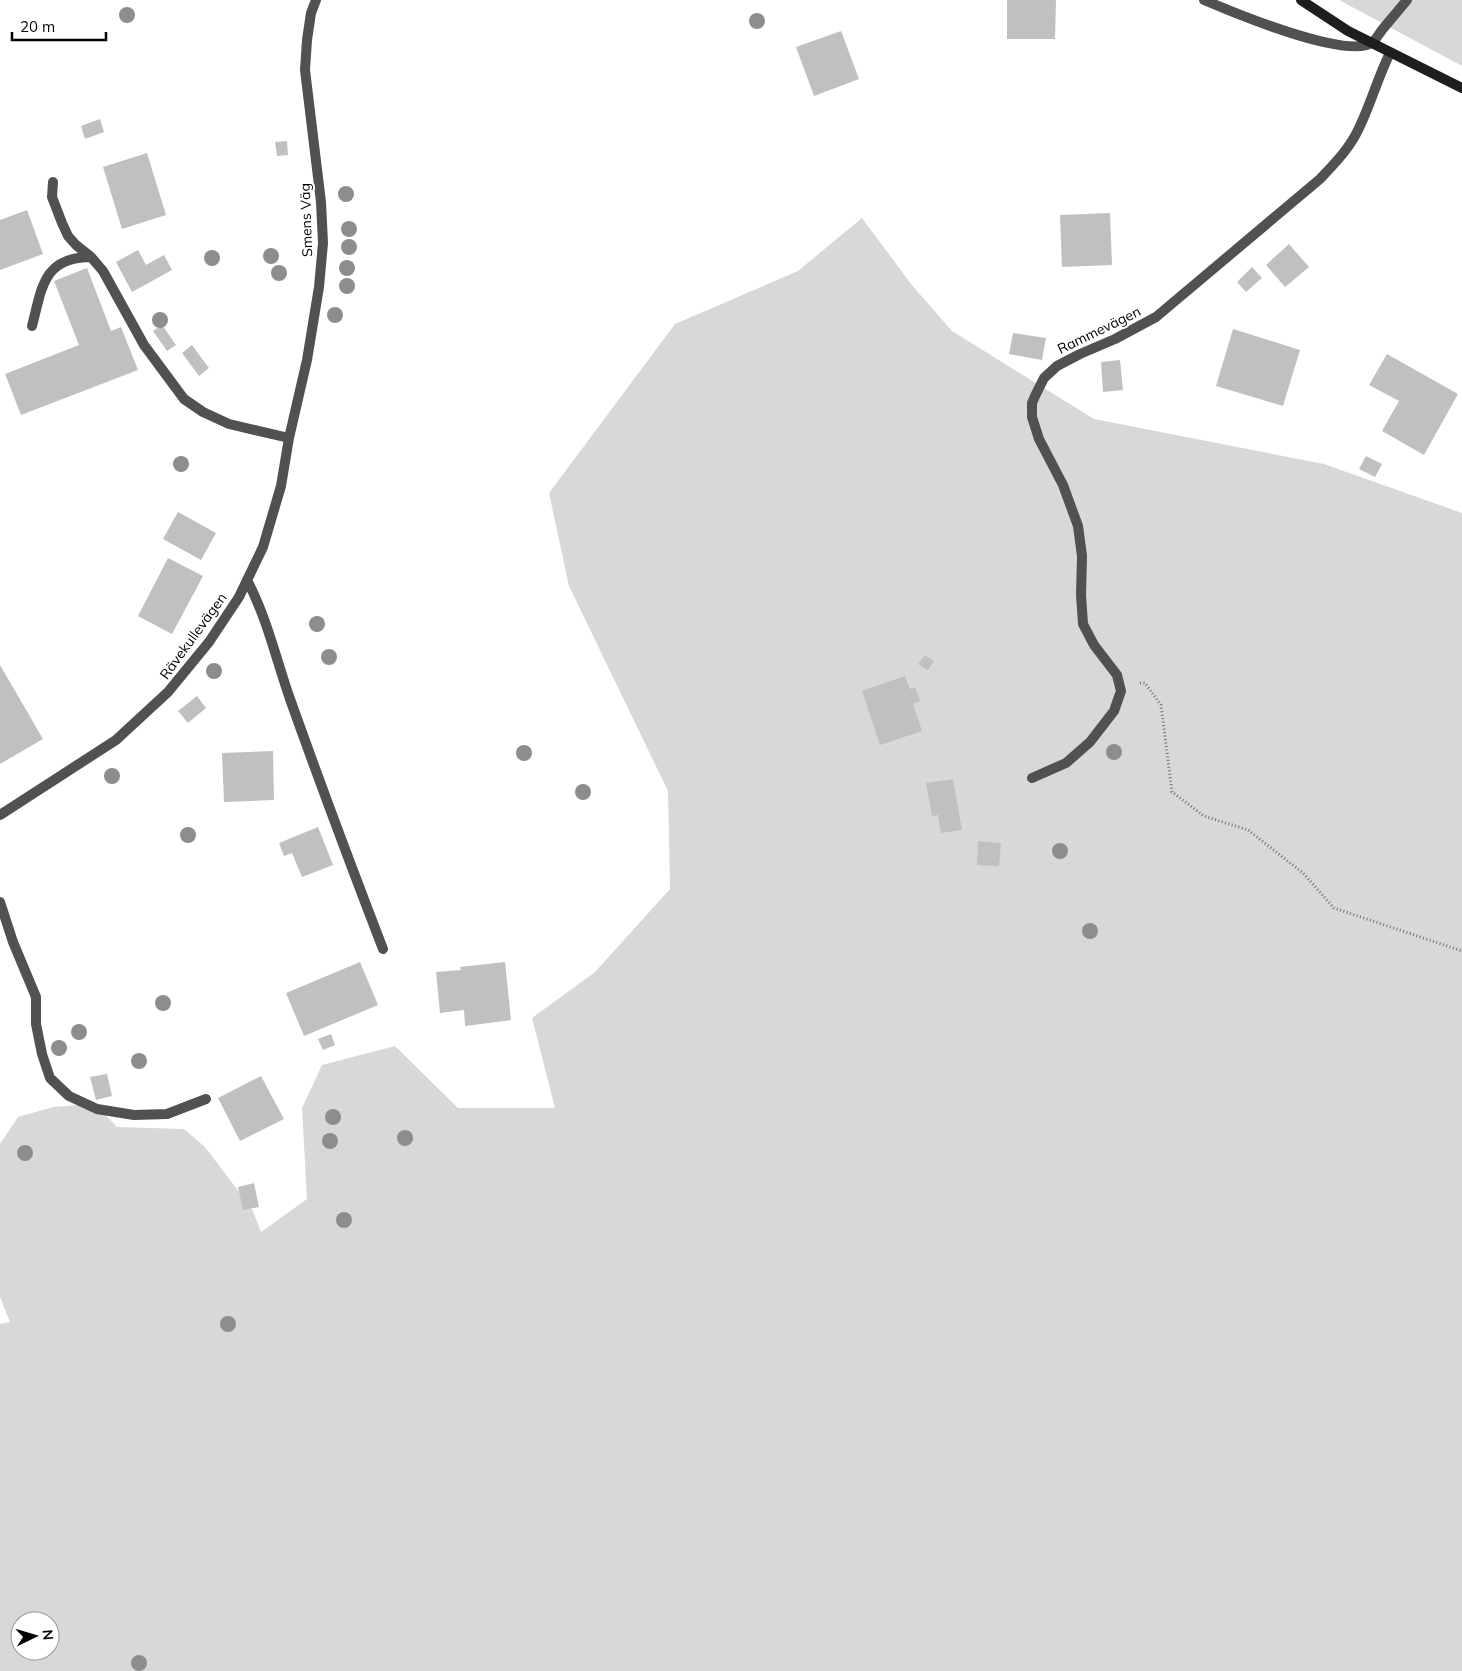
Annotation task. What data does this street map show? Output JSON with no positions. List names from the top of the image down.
{
  "streets": {
    "lane": ["Smens Väg", "Rammevägen", "Rävekullevägen"]
  },
  "crossings": [
    ["Smens Väg", "Rävekullevägen"]
  ],
  "scale_bar": "20 m",
  "north": "right"
}
